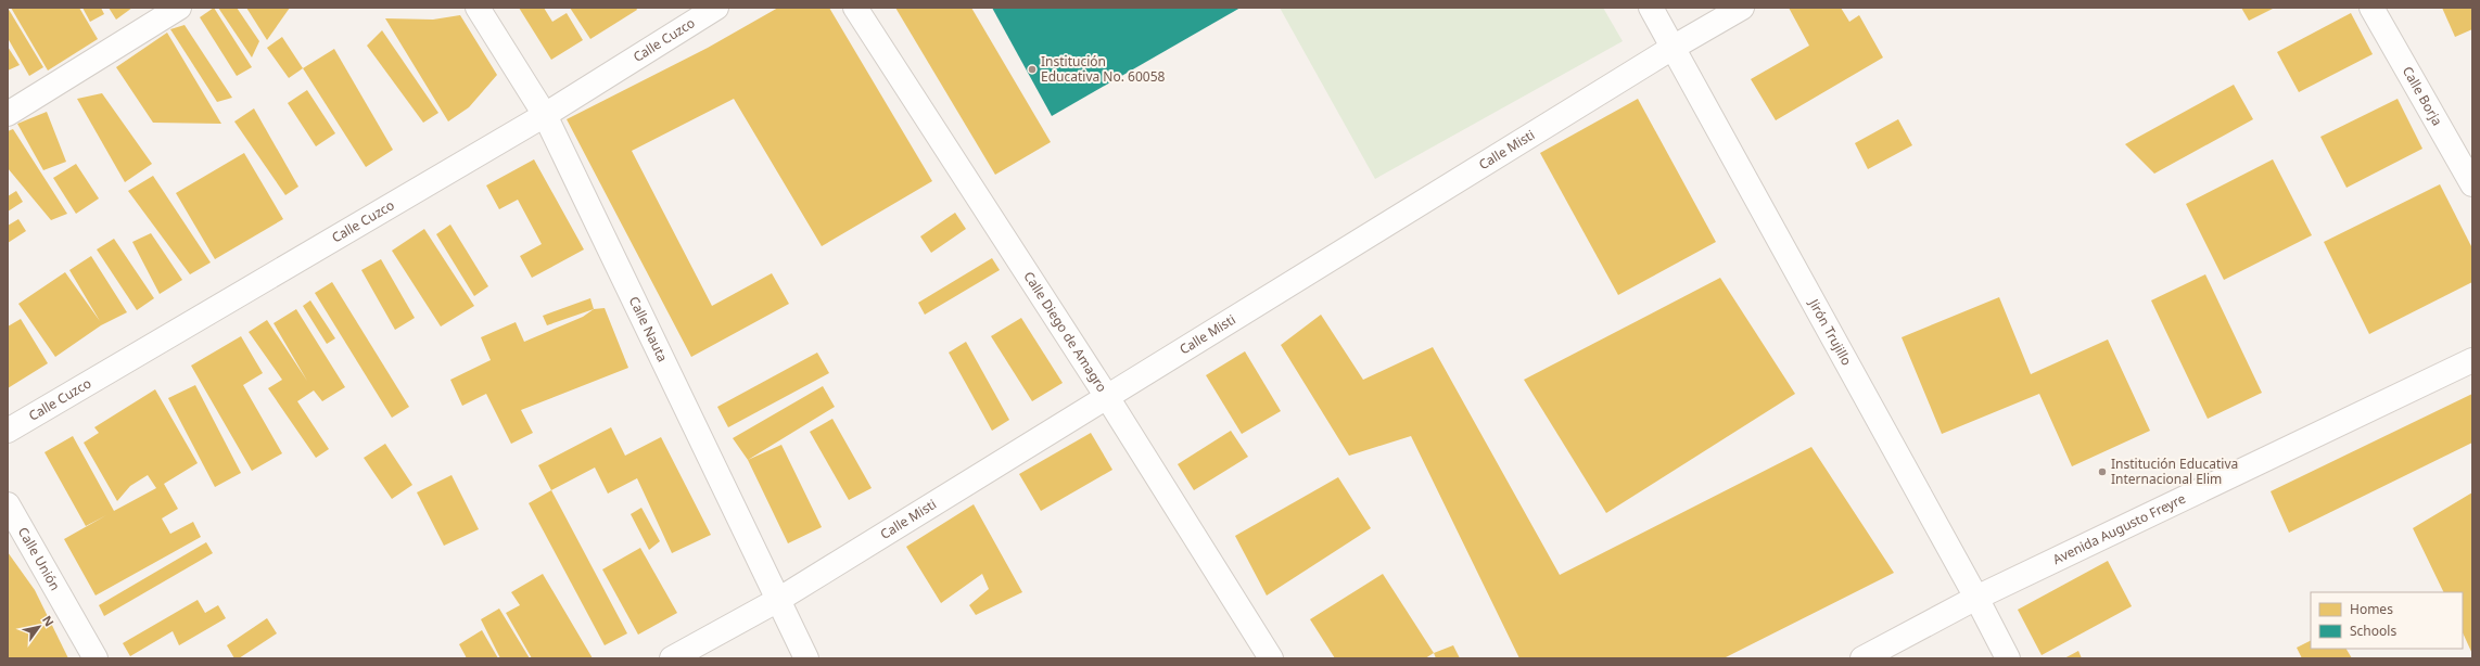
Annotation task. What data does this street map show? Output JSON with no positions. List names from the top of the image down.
{
  "streets": {
    "street": [
      "Calle Cuzco",
      "Calle Borja",
      "Calle Misti",
      "Calle Nauta",
      "Calle Diego de Amagro",
      "Jirón Trujillo",
      "Avenida Augusto Freyre",
      "Calle Unión"
    ]
  },
  "crossings": [
    ["Calle Cuzco", "Calle Nauta"],
    ["Calle Misti", "Calle Nauta"],
    ["Calle Misti", "Calle Diego de Amagro"],
    ["Calle Misti", "Jirón Trujillo"],
    ["Jirón Trujillo", "Avenida Augusto Freyre"]
  ],
  "places": ["Institución Educativa No. 60058", "Institución Educativa Internacional Elim"],
  "legend": ["Homes", "Schools"],
  "north": "top right"
}
